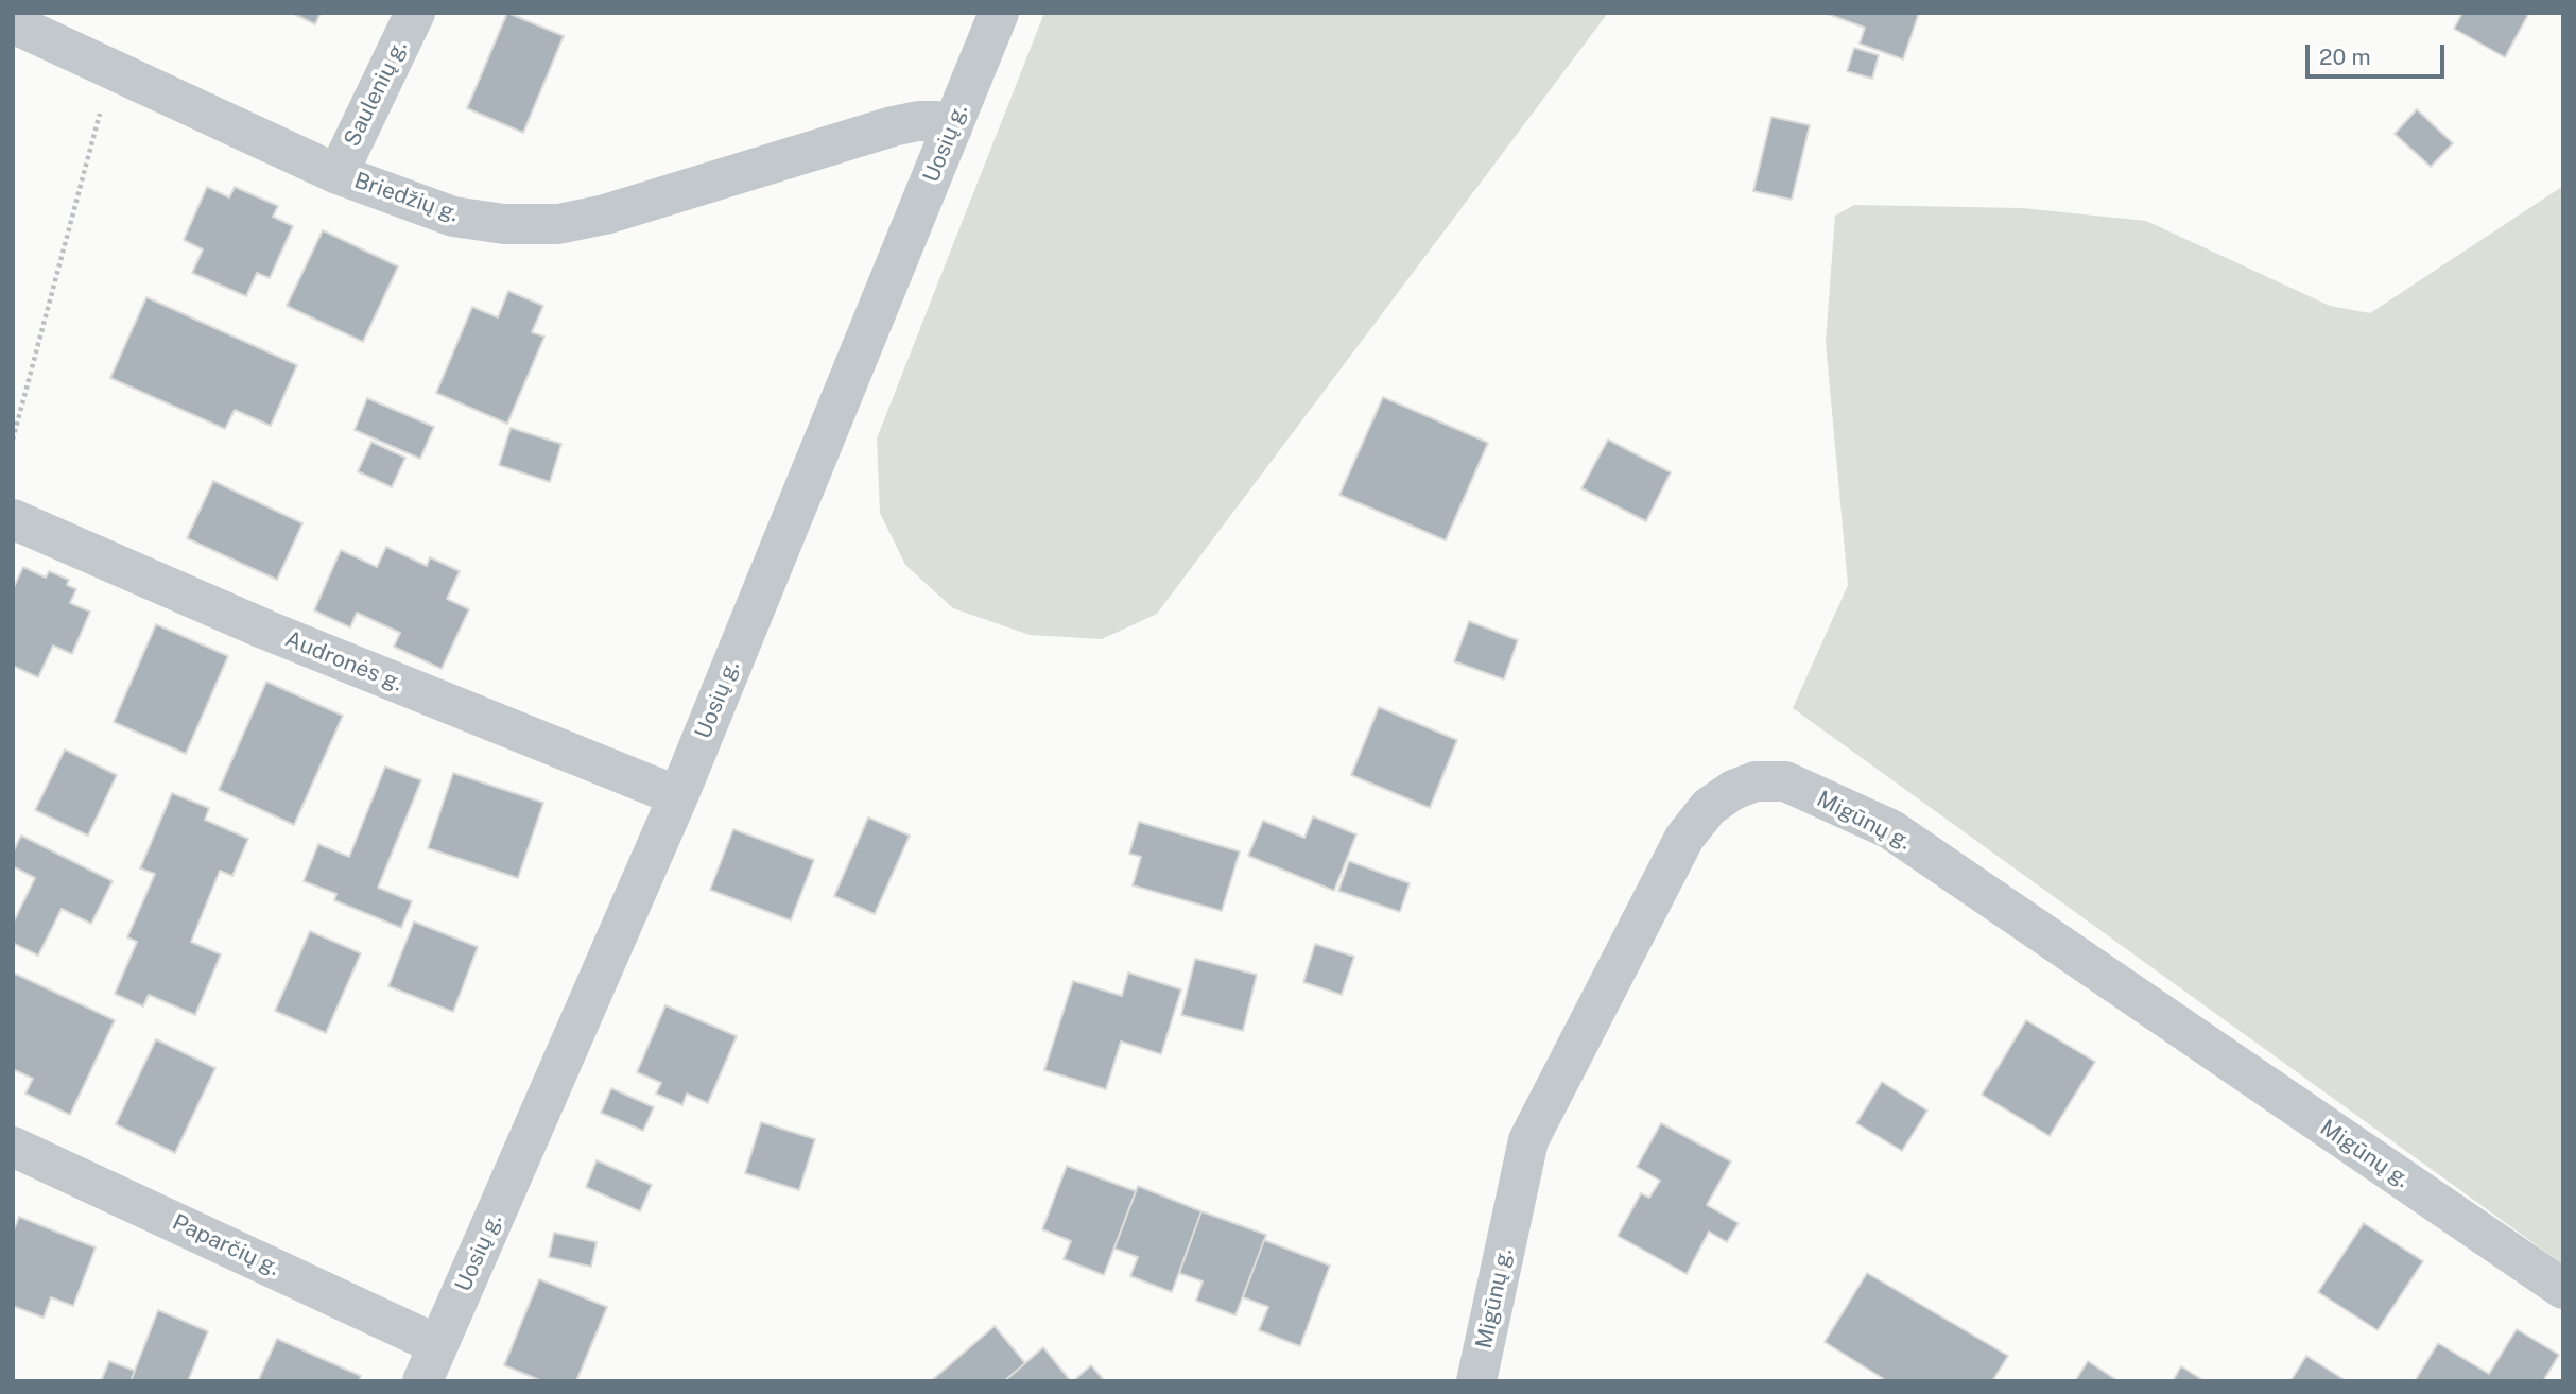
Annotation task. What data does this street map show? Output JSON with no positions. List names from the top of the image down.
{
  "streets": {
    "street": [
      "Saulenių g.",
      "Uosių g.",
      "Briedžių g.",
      "Audronės g.",
      "Migūnų g.",
      "Paparčių g."
    ]
  },
  "crossings": [
    ["Saulenių g.", "Briedžių g."],
    ["Uosių g.", "Briedžių g."],
    ["Uosių g.", "Audronės g."],
    ["Uosių g.", "Paparčių g."]
  ],
  "scale_bar": "20 m"
}
